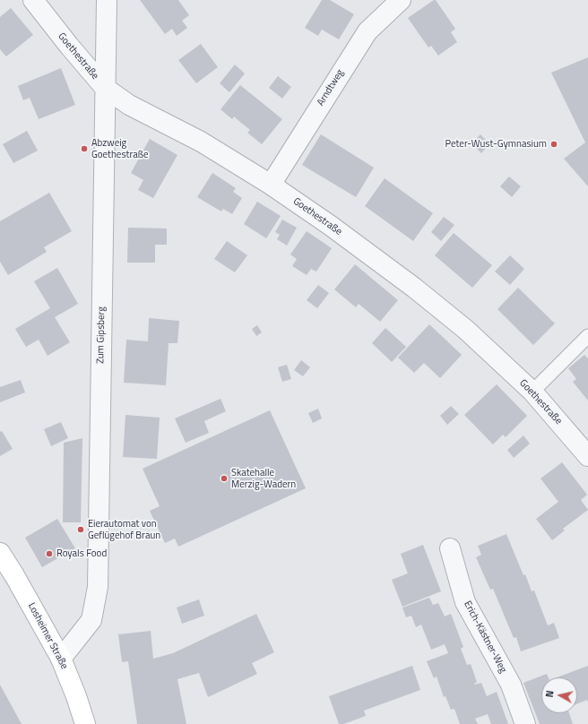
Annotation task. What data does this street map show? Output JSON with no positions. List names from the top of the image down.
{
  "streets": {
    "main road": ["Losheimer Straße"],
    "street": [
      "Goethestraße",
      "Arndtweg",
      "Zum Gipsberg",
      "Erich-Kästner-Weg"
    ]
  },
  "crossings": [
    ["Goethestraße", "Arndtweg"],
    ["Goethestraße", "Zum Gipsberg"],
    ["Zum Gipsberg", "Losheimer Straße"]
  ],
  "places": [
    "Peter-Wust-Gymnasium",
    "Abzweig Goethestraße",
    "Skatehalle Merzig-Wadern",
    "Eierautomat von Geflügehof Braun",
    "Royals Food"
  ],
  "north": "left"
}
